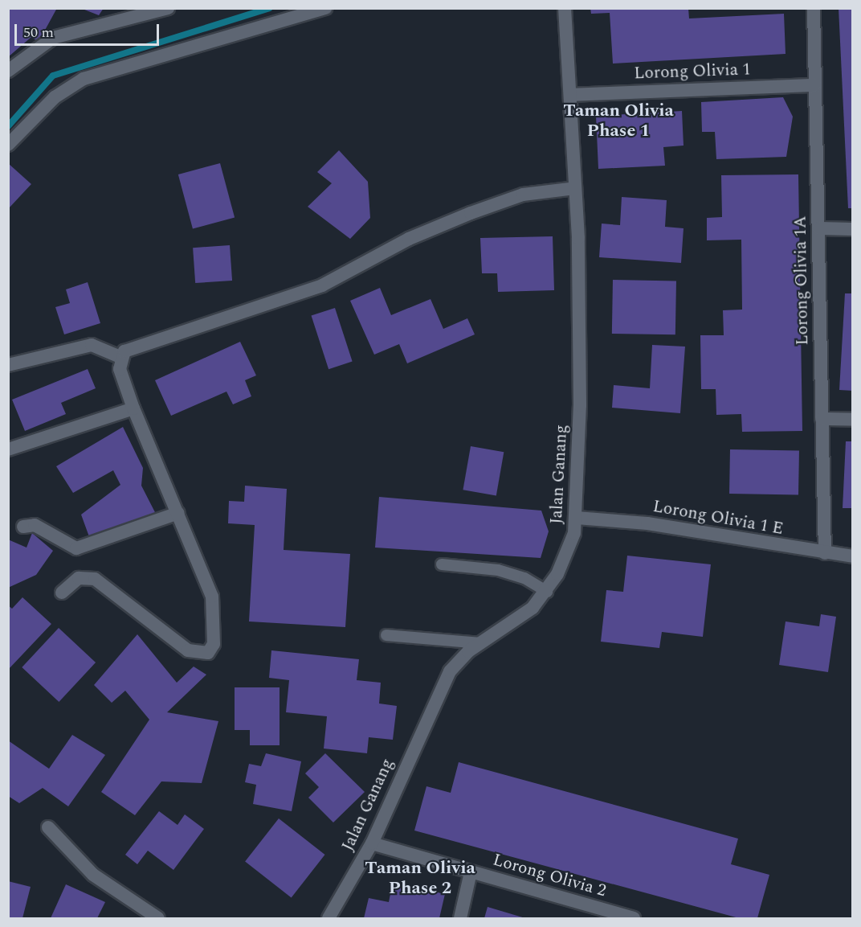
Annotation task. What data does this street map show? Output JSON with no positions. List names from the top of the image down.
{
  "streets": {
    "street": [
      "Lorong Olivia 1",
      "Lorong Olivia 1A",
      "Jalan Ganang",
      "Lorong Olivia 1 E",
      "Lorong Olivia 2"
    ]
  },
  "crossings": [
    ["Lorong Olivia 1", "Lorong Olivia 1A"],
    ["Lorong Olivia 1", "Jalan Ganang"],
    ["Lorong Olivia 1A", "Lorong Olivia 1 E"],
    ["Jalan Ganang", "Lorong Olivia 1 E"],
    ["Jalan Ganang", "Lorong Olivia 2"]
  ],
  "districts": ["Taman Olivia Phase 1", "Taman Olivia Phase 2"],
  "scale_bar": "50 m"
}
